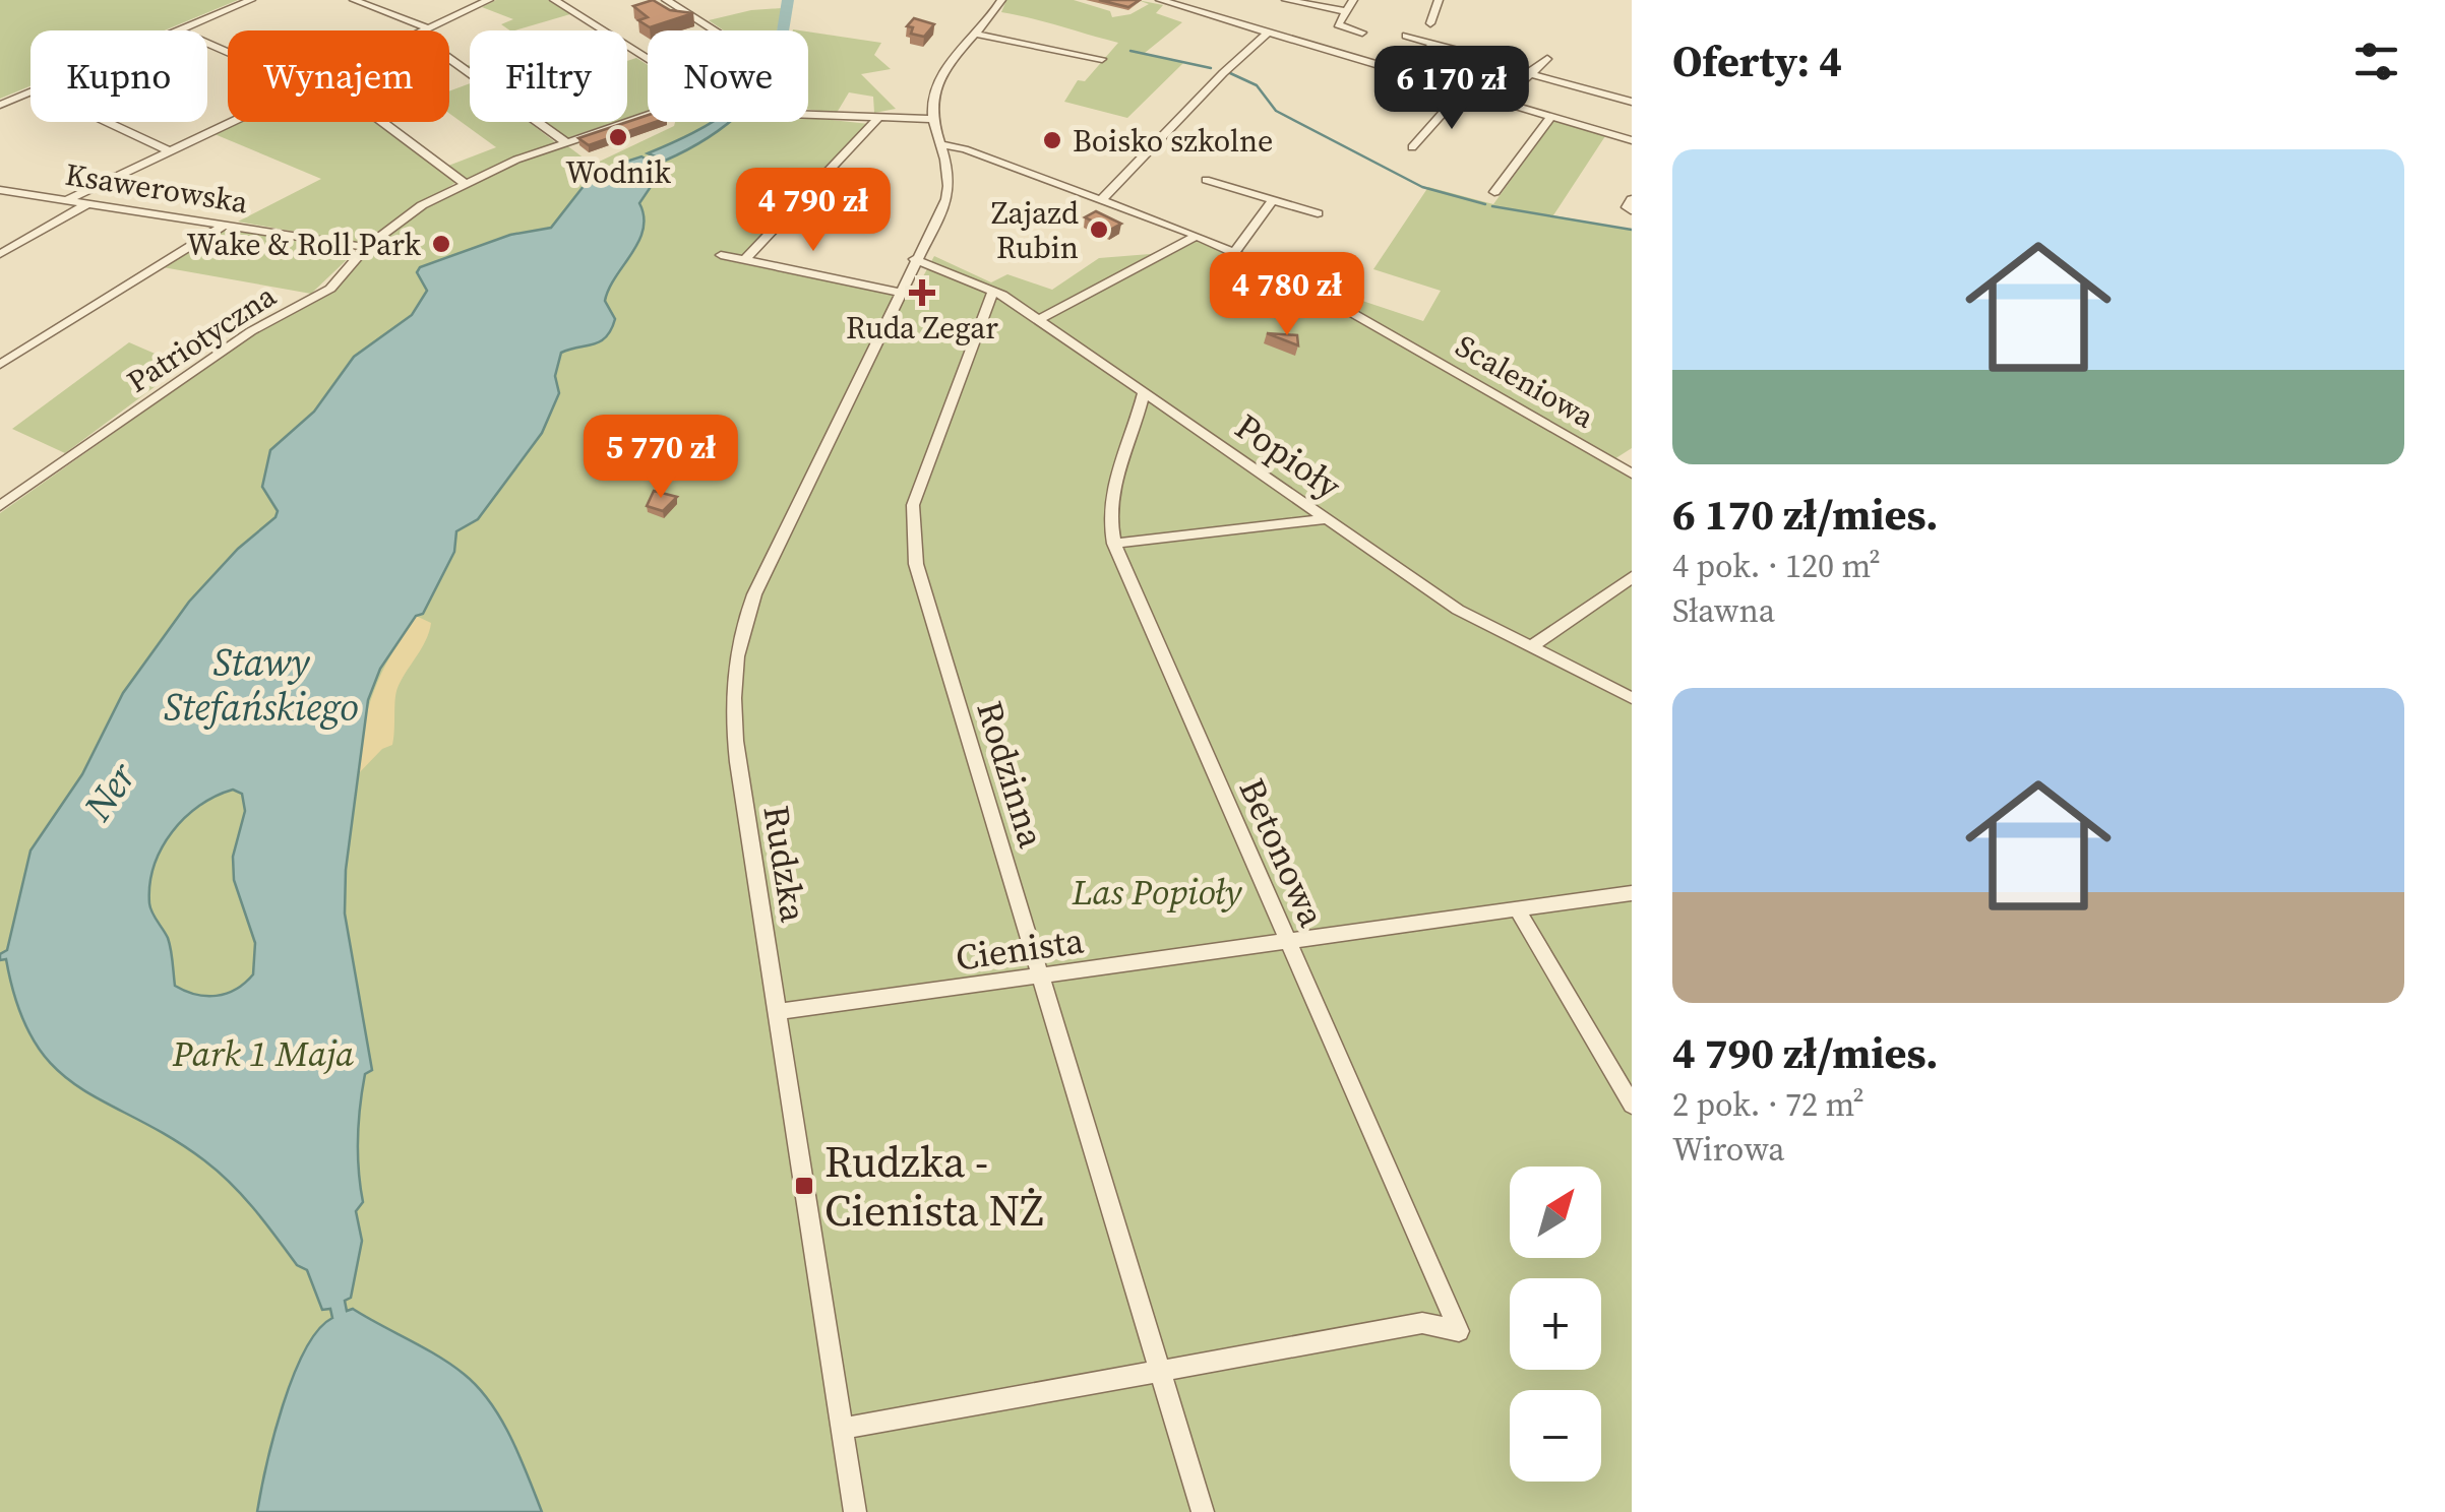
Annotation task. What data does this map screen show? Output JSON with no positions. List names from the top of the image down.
{
  "streets": {
    "street": [
      "Ksawerowska",
      "Patriotyczna",
      "Scaleniowa",
      "Popioły",
      "Rodzinna",
      "Betonowa",
      "Rudzka",
      "Cienista"
    ]
  },
  "crossings": [
    ["Ksawerowska", "Patriotyczna"],
    ["Scaleniowa", "Rudzka"],
    ["Popioły", "Rodzinna"],
    ["Popioły", "Betonowa"],
    ["Popioły", "Rudzka"],
    ["Rodzinna", "Betonowa"],
    ["Rodzinna", "Cienista"],
    ["Betonowa", "Cienista"],
    ["Rudzka", "Cienista"]
  ],
  "water": ["Stawy Stefańskiego", "Ner"],
  "parks": ["Las Popioły", "Park 1 Maja"],
  "places": {
    "other": [
      "Wodnik",
      "Boisko szkolne",
      "Zajazd Rubin",
      "Wake & Roll Park"
    ],
    "health": ["Ruda Zegar"],
    "transit": ["Rudzka - Cienista NŻ"]
  },
  "north": "top right",
  "page": {
    "heading": "Oferty: 4",
    "chip": [
      "Kupno",
      "Wynajem",
      "Filtry",
      "Nowe"
    ],
    "price": [
      "6 170 zł",
      "4 790 zł",
      "4 780 zł",
      "5 770 zł"
    ],
    "list": [
      {
        "name": "6 170 zł/mies.",
        "note": "4 pok. · 120 m² · Sławna"
      },
      {
        "name": "4 790 zł/mies.",
        "note": "2 pok. · 72 m² · Wirowa"
      }
    ],
    "map_buttons": ["+", "−"]
  }
}
